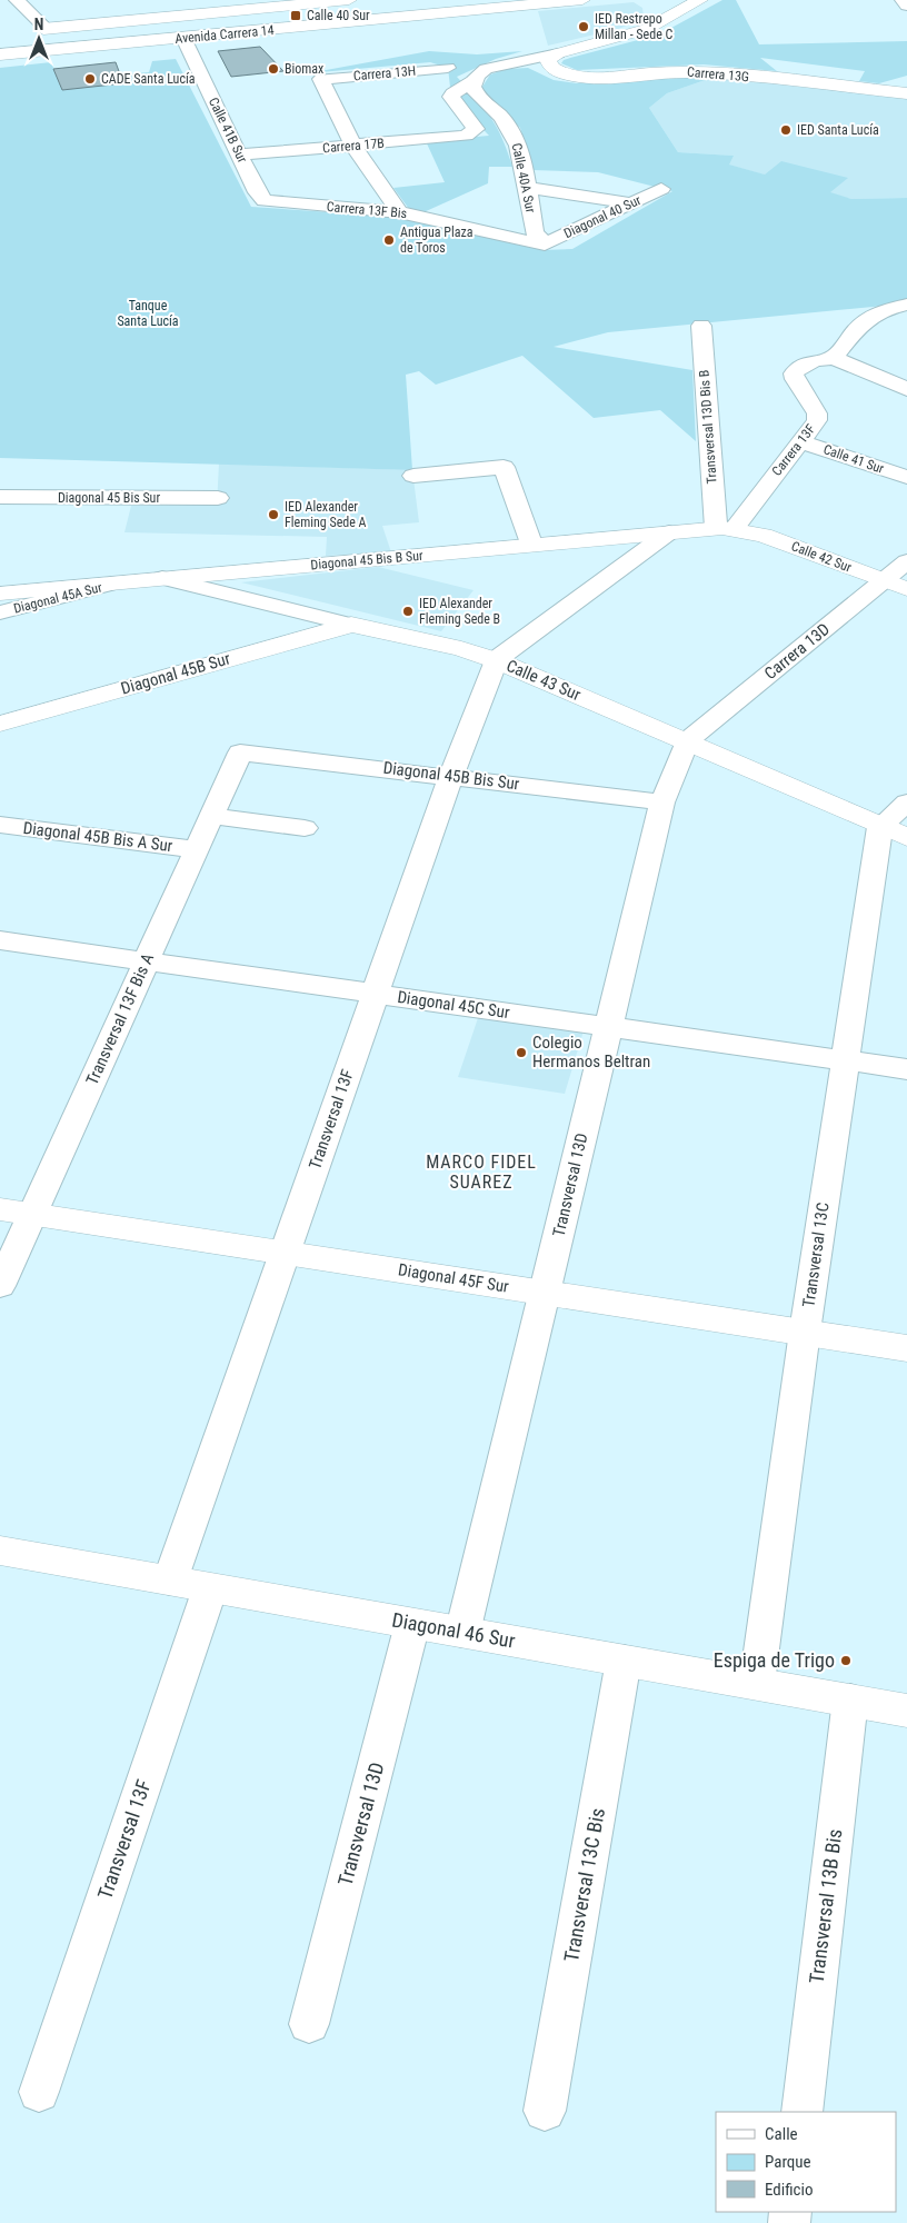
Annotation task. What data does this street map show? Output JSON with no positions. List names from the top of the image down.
{
  "streets": {
    "street": [
      "Avenida Carrera 14",
      "Carrera 13H",
      "Carrera 13G",
      "Calle 41B Sur",
      "Carrera 17B",
      "Calle 40A Sur",
      "Carrera 13F Bis",
      "Diagonal 40 Sur",
      "Transversal 13D Bis B",
      "Carrera 13F",
      "Calle 41 Sur",
      "Diagonal 45 Bis Sur",
      "Calle 42 Sur",
      "Diagonal 45 Bis B Sur",
      "Diagonal 45A Sur",
      "Carrera 13D",
      "Diagonal 45B Sur",
      "Calle 43 Sur",
      "Diagonal 45B Bis Sur",
      "Diagonal 45B Bis A Sur",
      "Diagonal 45C Sur",
      "Transversal 13F Bis A",
      "Transversal 13F",
      "Transversal 13D",
      "Transversal 13C",
      "Diagonal 45F Sur",
      "Diagonal 46 Sur",
      "Transversal 13C Bis",
      "Transversal 13B Bis"
    ]
  },
  "crossings": [
    ["Avenida Carrera 14", "Calle 41B Sur"],
    ["Carrera 13H", "Carrera 17B"],
    ["Calle 41B Sur", "Carrera 17B"],
    ["Calle 41B Sur", "Carrera 13F Bis"],
    ["Carrera 17B", "Calle 40A Sur"],
    ["Calle 40A Sur", "Carrera 13F Bis"],
    ["Calle 40A Sur", "Diagonal 40 Sur"],
    ["Carrera 13F Bis", "Diagonal 40 Sur"],
    ["Transversal 13D Bis B", "Carrera 13F"],
    ["Transversal 13D Bis B", "Calle 42 Sur"],
    ["Transversal 13D Bis B", "Diagonal 45 Bis B Sur"],
    ["Carrera 13F", "Calle 41 Sur"],
    ["Carrera 13F", "Calle 42 Sur"],
    ["Carrera 13F", "Diagonal 45 Bis B Sur"],
    ["Calle 42 Sur", "Diagonal 45 Bis B Sur"],
    ["Calle 42 Sur", "Carrera 13D"],
    ["Diagonal 45 Bis B Sur", "Diagonal 45A Sur"],
    ["Diagonal 45 Bis B Sur", "Calle 43 Sur"],
    ["Carrera 13D", "Calle 43 Sur"],
    ["Carrera 13D", "Transversal 13D"],
    ["Diagonal 45B Sur", "Calle 43 Sur"],
    ["Calle 43 Sur", "Transversal 13F"],
    ["Calle 43 Sur", "Transversal 13D"],
    ["Calle 43 Sur", "Transversal 13C"],
    ["Diagonal 45B Bis Sur", "Transversal 13F Bis A"],
    ["Diagonal 45B Bis Sur", "Transversal 13F"],
    ["Diagonal 45B Bis Sur", "Transversal 13D"],
    ["Diagonal 45B Bis A Sur", "Transversal 13F Bis A"],
    ["Diagonal 45C Sur", "Transversal 13F Bis A"],
    ["Diagonal 45C Sur", "Transversal 13F"],
    ["Diagonal 45C Sur", "Transversal 13D"],
    ["Diagonal 45C Sur", "Transversal 13C"],
    ["Transversal 13F Bis A", "Diagonal 45F Sur"],
    ["Transversal 13F", "Diagonal 45F Sur"],
    ["Transversal 13F", "Diagonal 46 Sur"],
    ["Transversal 13D", "Diagonal 45F Sur"],
    ["Transversal 13D", "Diagonal 46 Sur"],
    ["Transversal 13C", "Diagonal 45F Sur"],
    ["Transversal 13C", "Diagonal 46 Sur"],
    ["Diagonal 46 Sur", "Transversal 13C Bis"],
    ["Diagonal 46 Sur", "Transversal 13B Bis"]
  ],
  "districts": ["MARCO FIDEL SUAREZ"],
  "parks": ["Tanque Santa Lucía"],
  "places": {
    "transit": ["Calle 40 Sur"],
    "other": [
      "IED Restrepo Millan - Sede C",
      "Biomax",
      "CADE Santa Lucía",
      "IED Santa Lucía",
      "Antigua Plaza de Toros",
      "IED Alexander Fleming Sede A",
      "IED Alexander Fleming Sede B",
      "Colegio Hermanos Beltran",
      "Espiga de Trigo"
    ]
  },
  "legend": ["Calle", "Parque", "Edificio"],
  "north": "top"
}
